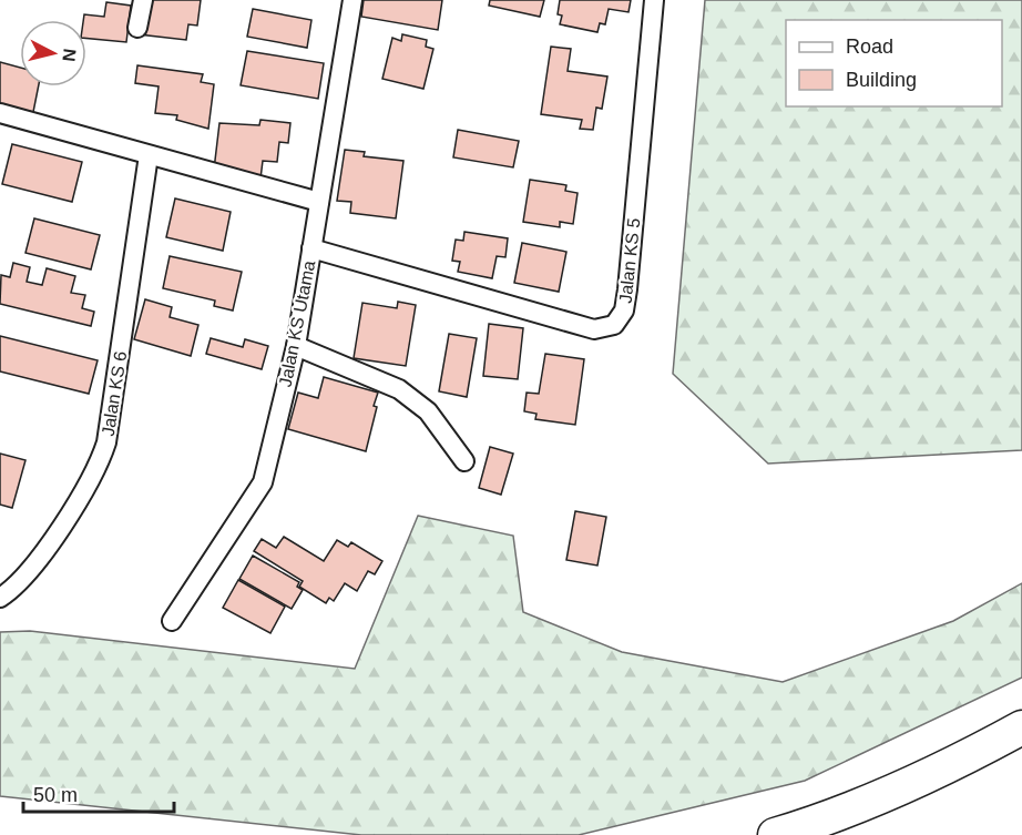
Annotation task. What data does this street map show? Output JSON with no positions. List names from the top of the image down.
{
  "streets": {
    "street": ["Jalan KS 5", "Jalan KS Utama", "Jalan KS 6"]
  },
  "crossings": [
    ["Jalan KS 5", "Jalan KS Utama"]
  ],
  "legend": ["Road", "Building"],
  "scale_bar": "50 m",
  "north": "right"
}
